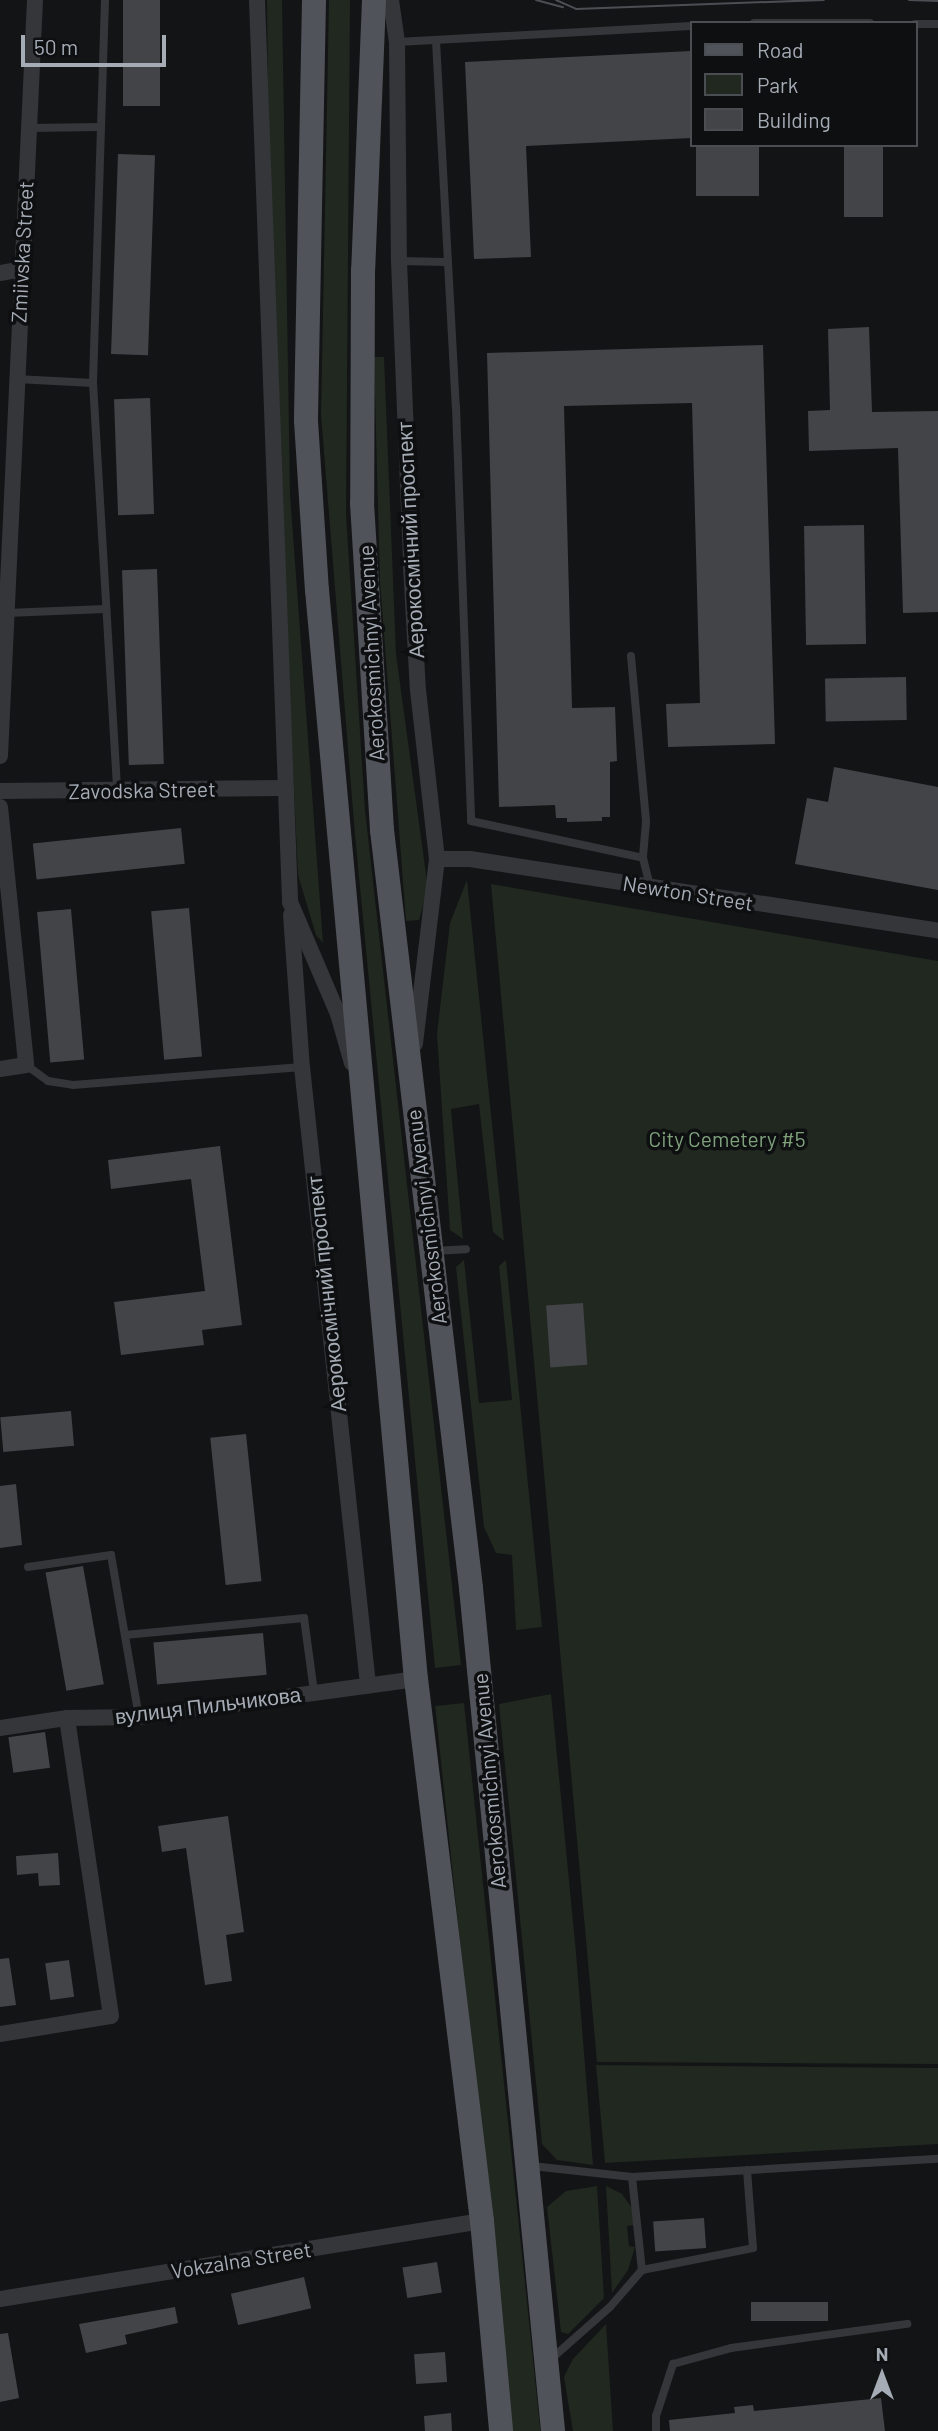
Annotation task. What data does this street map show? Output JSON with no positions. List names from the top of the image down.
{
  "streets": {
    "main road": ["Aerokosmichnyi Avenue"],
    "street": [
      "Zmiivska Street",
      "Аерокосмічний проспект",
      "Zavodska Street",
      "Newton Street",
      "вулиця Пильчикова",
      "Vokzalna Street"
    ]
  },
  "crossings": [
    ["Аерокосмічний проспект", "Aerokosmichnyi Avenue"],
    ["Аерокосмічний проспект", "Zavodska Street"],
    ["Аерокосмічний проспект", "Newton Street"],
    ["Аерокосмічний проспект", "вулиця Пильчикова"]
  ],
  "parks": ["City Cemetery #5"],
  "legend": ["Road", "Park", "Building"],
  "scale_bar": "50 m",
  "north": "top"
}
